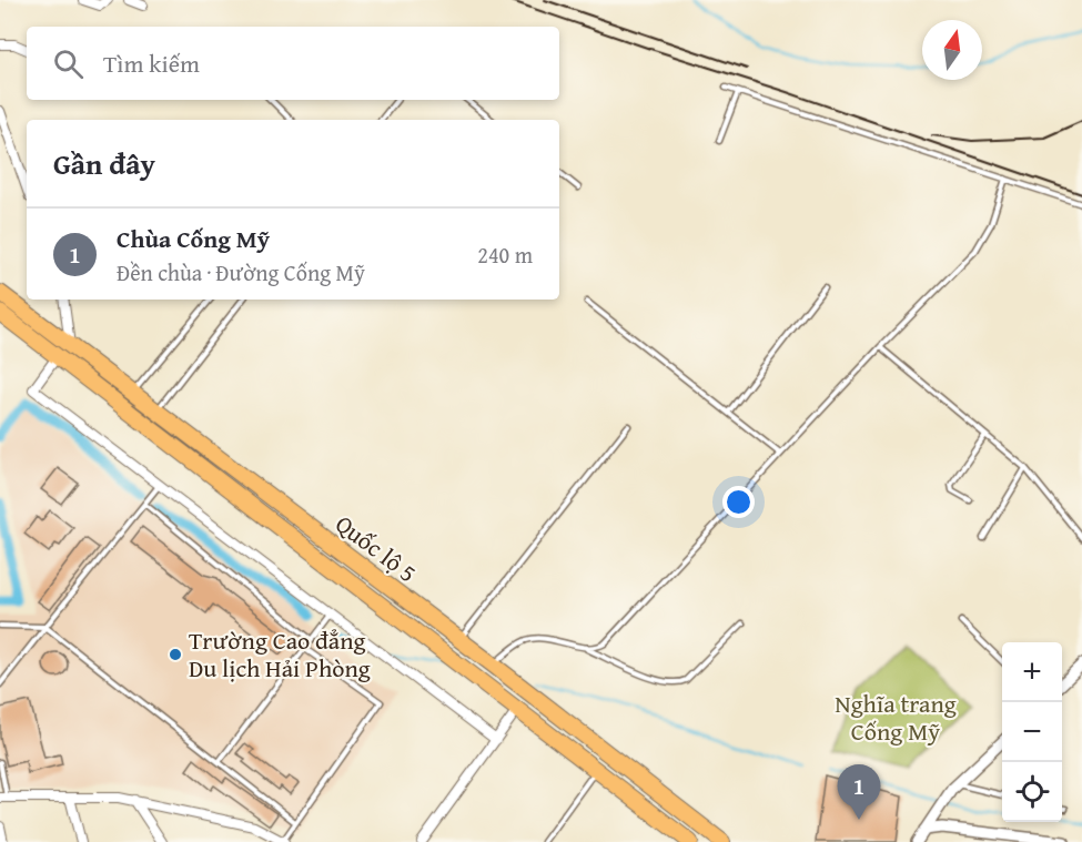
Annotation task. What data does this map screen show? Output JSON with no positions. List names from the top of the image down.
{
  "streets": {
    "highway": ["Quốc lộ 5"]
  },
  "parks": ["Nghĩa trang Cống Mỹ"],
  "places": ["Trường Cao đẳng Du lịch Hải Phòng"],
  "north": "top",
  "page": {
    "search": "Tìm kiếm",
    "heading": "Gần đây",
    "list": [
      {
        "mark": "1",
        "name": "Chùa Cống Mỹ",
        "note": "Đền chùa · Đường Cống Mỹ",
        "value": "240 m"
      }
    ],
    "map_buttons": ["+", "−"],
    "pins": "1"
  }
}
